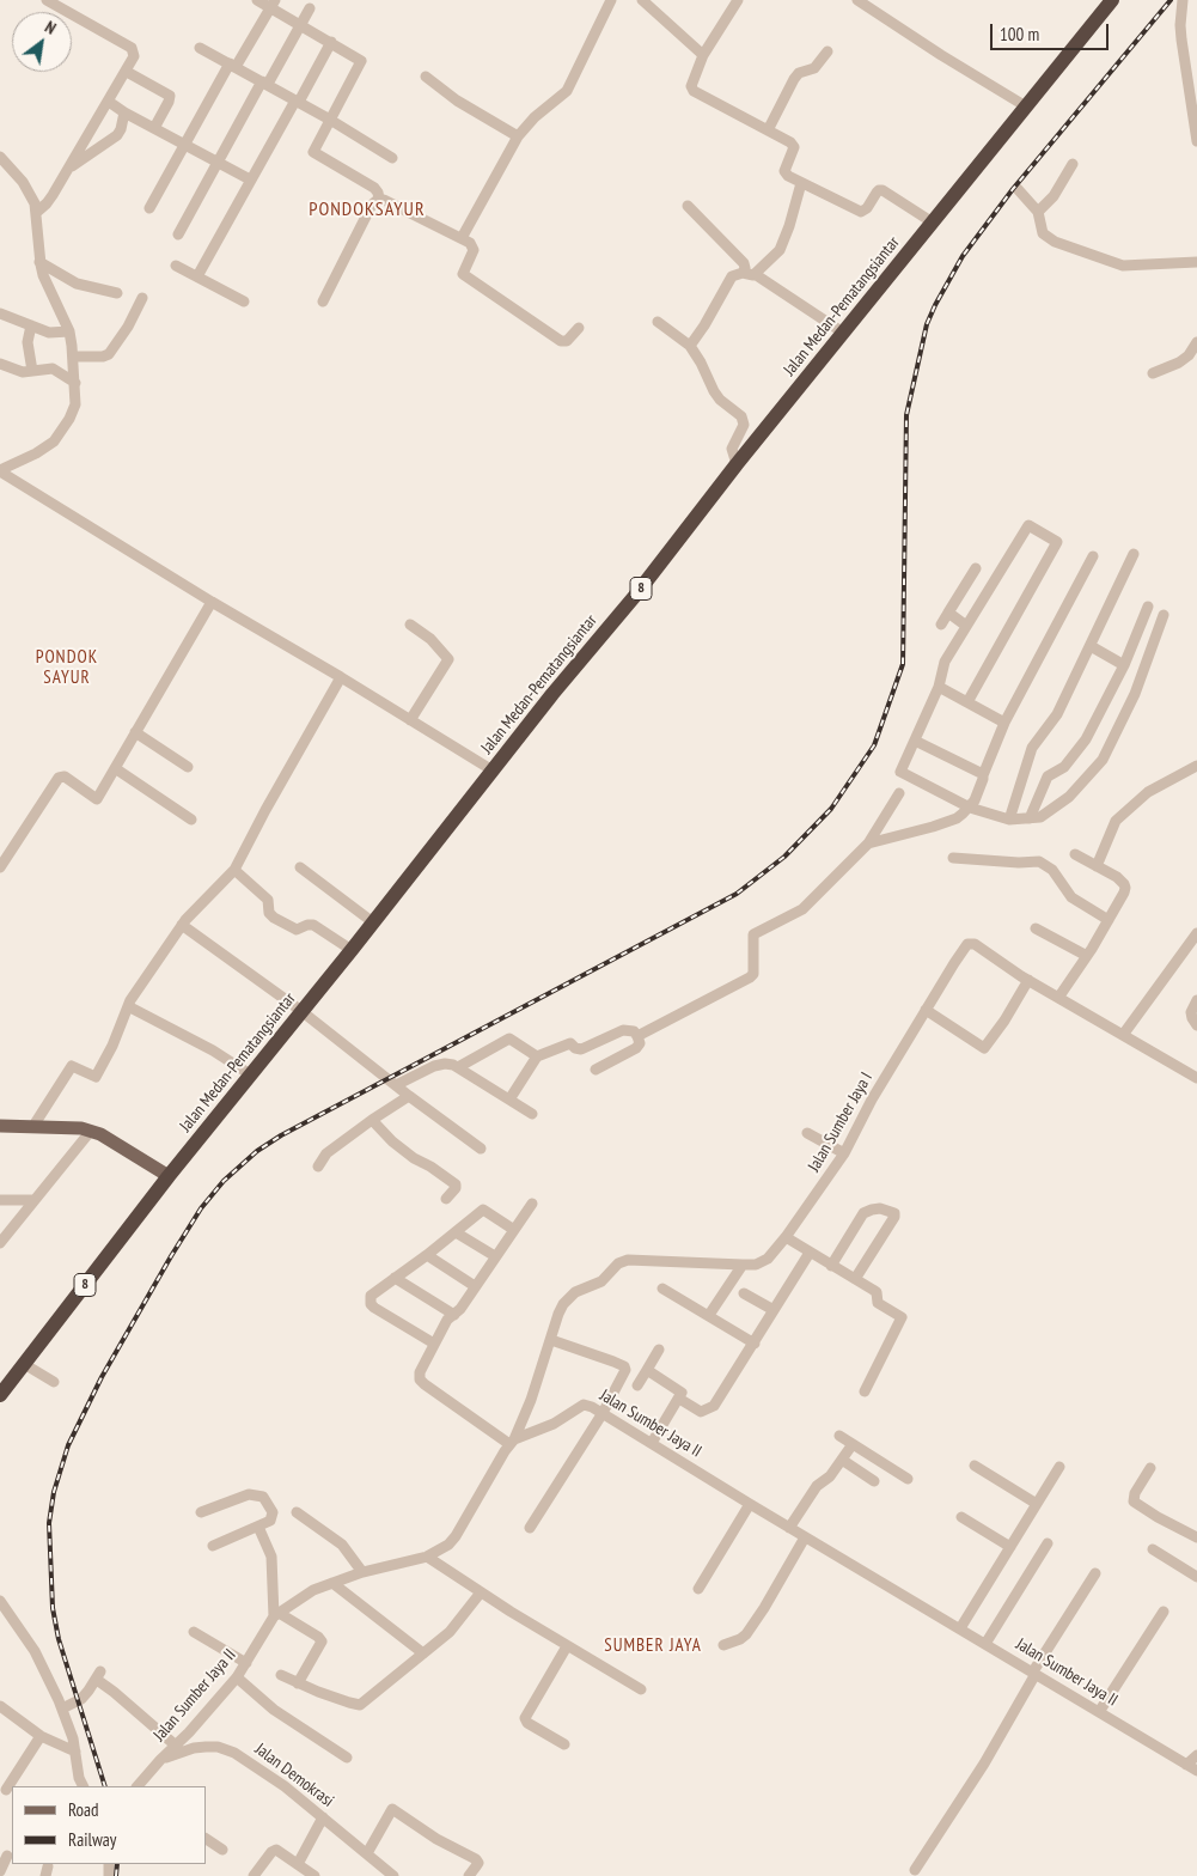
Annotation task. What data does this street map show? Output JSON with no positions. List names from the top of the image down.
{
  "streets": {
    "highway": ["Jalan Medan-Pematangsiantar", "8"],
    "street": ["Jalan Sumber Jaya I", "Jalan Sumber Jaya II", "Jalan Demokrasi"]
  },
  "crossings": [
    ["Jalan Sumber Jaya I", "Jalan Sumber Jaya II"],
    ["Jalan Sumber Jaya II", "Jalan Demokrasi"]
  ],
  "districts": ["PONDOKSAYUR", "PONDOK SAYUR", "SUMBER JAYA"],
  "legend": ["Road", "Railway"],
  "scale_bar": "100 m",
  "north": "top right"
}
